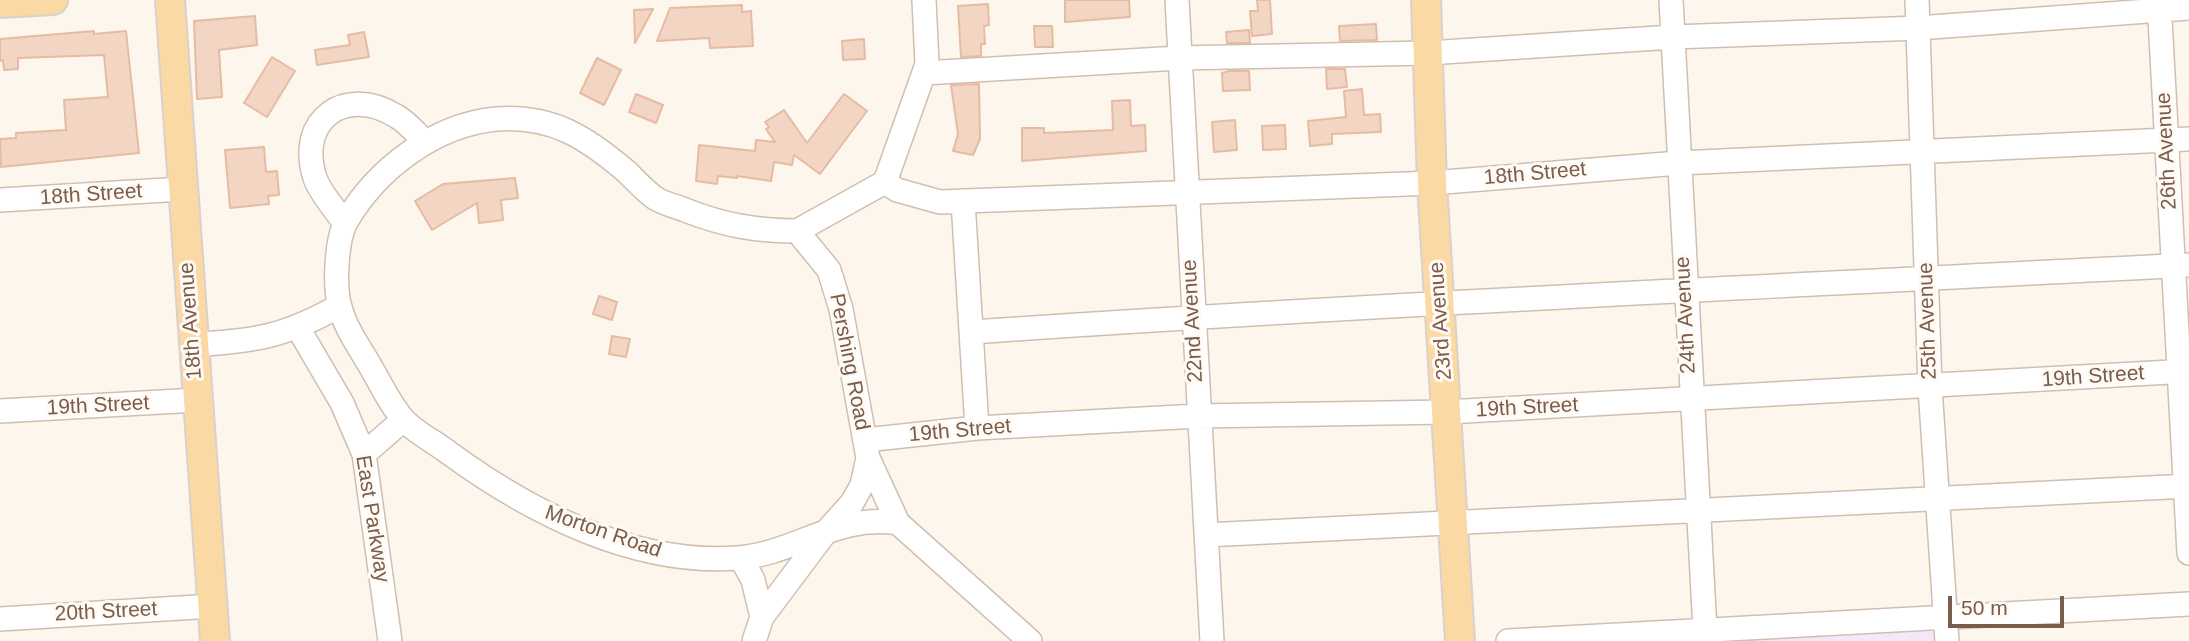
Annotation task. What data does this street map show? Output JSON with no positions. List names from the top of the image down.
{
  "streets": {
    "main road": ["18th Avenue", "23rd Avenue"],
    "street": [
      "26th Avenue",
      "18th Street",
      "24th Avenue",
      "22nd Avenue",
      "25th Avenue",
      "Pershing Road",
      "19th Street",
      "East Parkway",
      "Morton Road",
      "20th Street"
    ]
  },
  "crossings": [
    ["26th Avenue", "18th Street"],
    ["26th Avenue", "19th Street"],
    ["18th Street", "24th Avenue"],
    ["18th Street", "18th Avenue"],
    ["18th Street", "22nd Avenue"],
    ["18th Street", "23rd Avenue"],
    ["18th Street", "25th Avenue"],
    ["24th Avenue", "19th Street"],
    ["18th Avenue", "19th Street"],
    ["18th Avenue", "20th Street"],
    ["22nd Avenue", "19th Street"],
    ["23rd Avenue", "19th Street"],
    ["25th Avenue", "19th Street"],
    ["Pershing Road", "19th Street"],
    ["Pershing Road", "Morton Road"]
  ],
  "scale_bar": "50 m"
}
